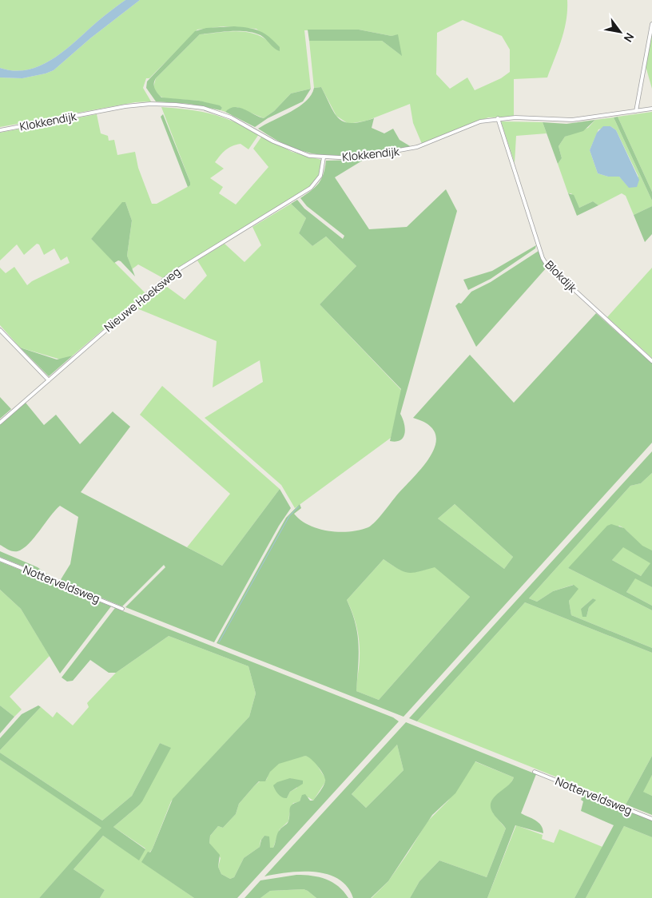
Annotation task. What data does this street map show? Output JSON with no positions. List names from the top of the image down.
{
  "streets": {
    "street": [
      "Klokkendijk",
      "Blokdijk",
      "Nieuwe Hoeksweg",
      "Notterveldsweg"
    ]
  },
  "crossings": [
    ["Klokkendijk", "Blokdijk"],
    ["Klokkendijk", "Nieuwe Hoeksweg"]
  ],
  "north": "bottom right"
}
